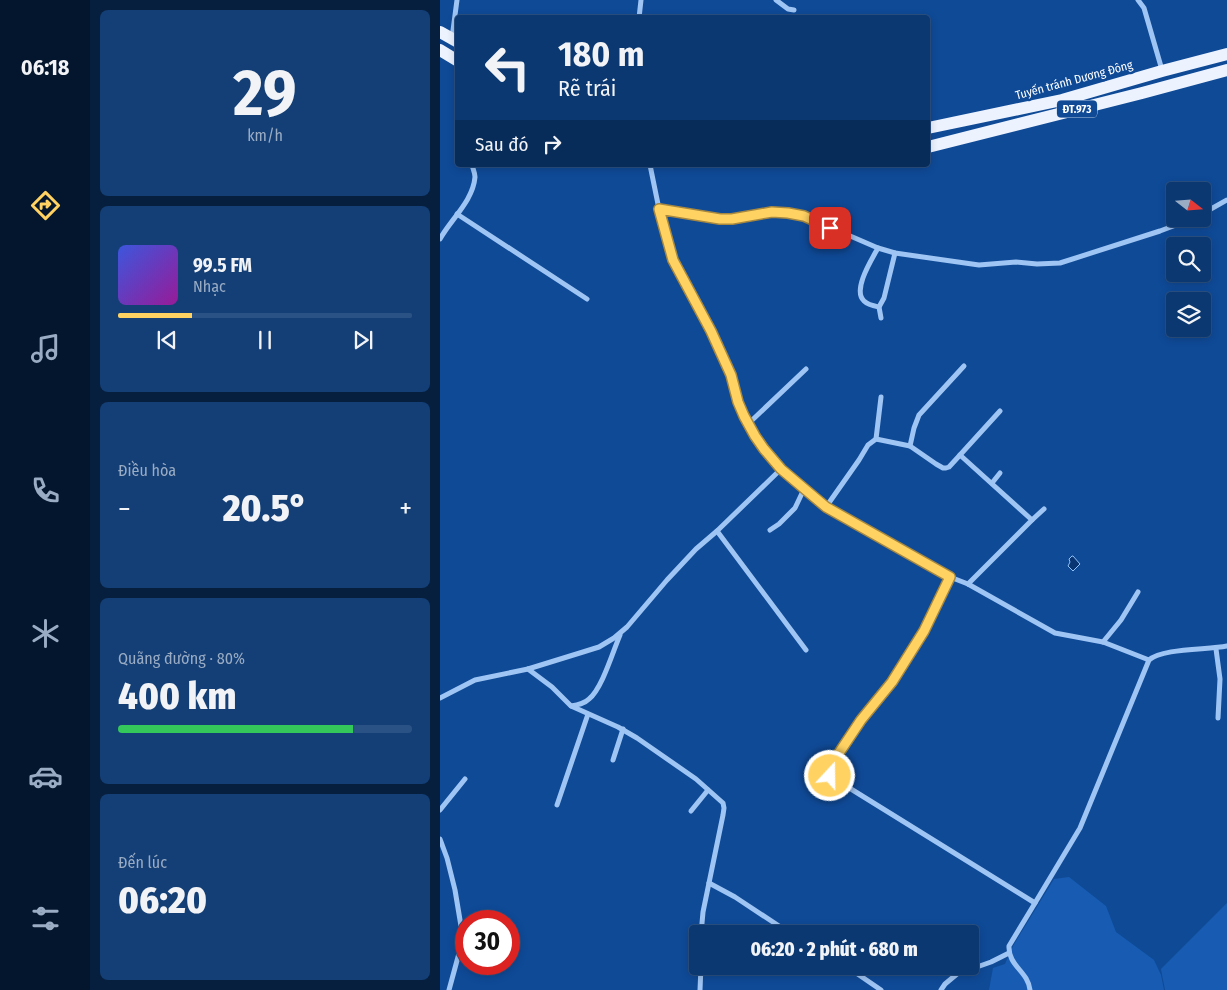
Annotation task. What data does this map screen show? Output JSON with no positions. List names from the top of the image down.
{
  "streets": {
    "main road": ["Tuyến tránh Dương Đông", "ĐT.973"]
  },
  "north": "right",
  "page": {
    "tabs": "06:18",
    "tile": [
      ["29", "km/h"],
      "Điều hòa",
      ["Quãng đường · 80%", "400 km"],
      ["Đến lúc", "06:20"]
    ],
    "turn": ["180 m", "Rẽ trái"],
    "then": "Sau đó",
    "song": ["99.5 FM", "Nhạc"],
    "heat": ["−", "20.5°", "+"],
    "limit": "30",
    "trip": "06:20 · 2 phút · 680 m"
  }
}
